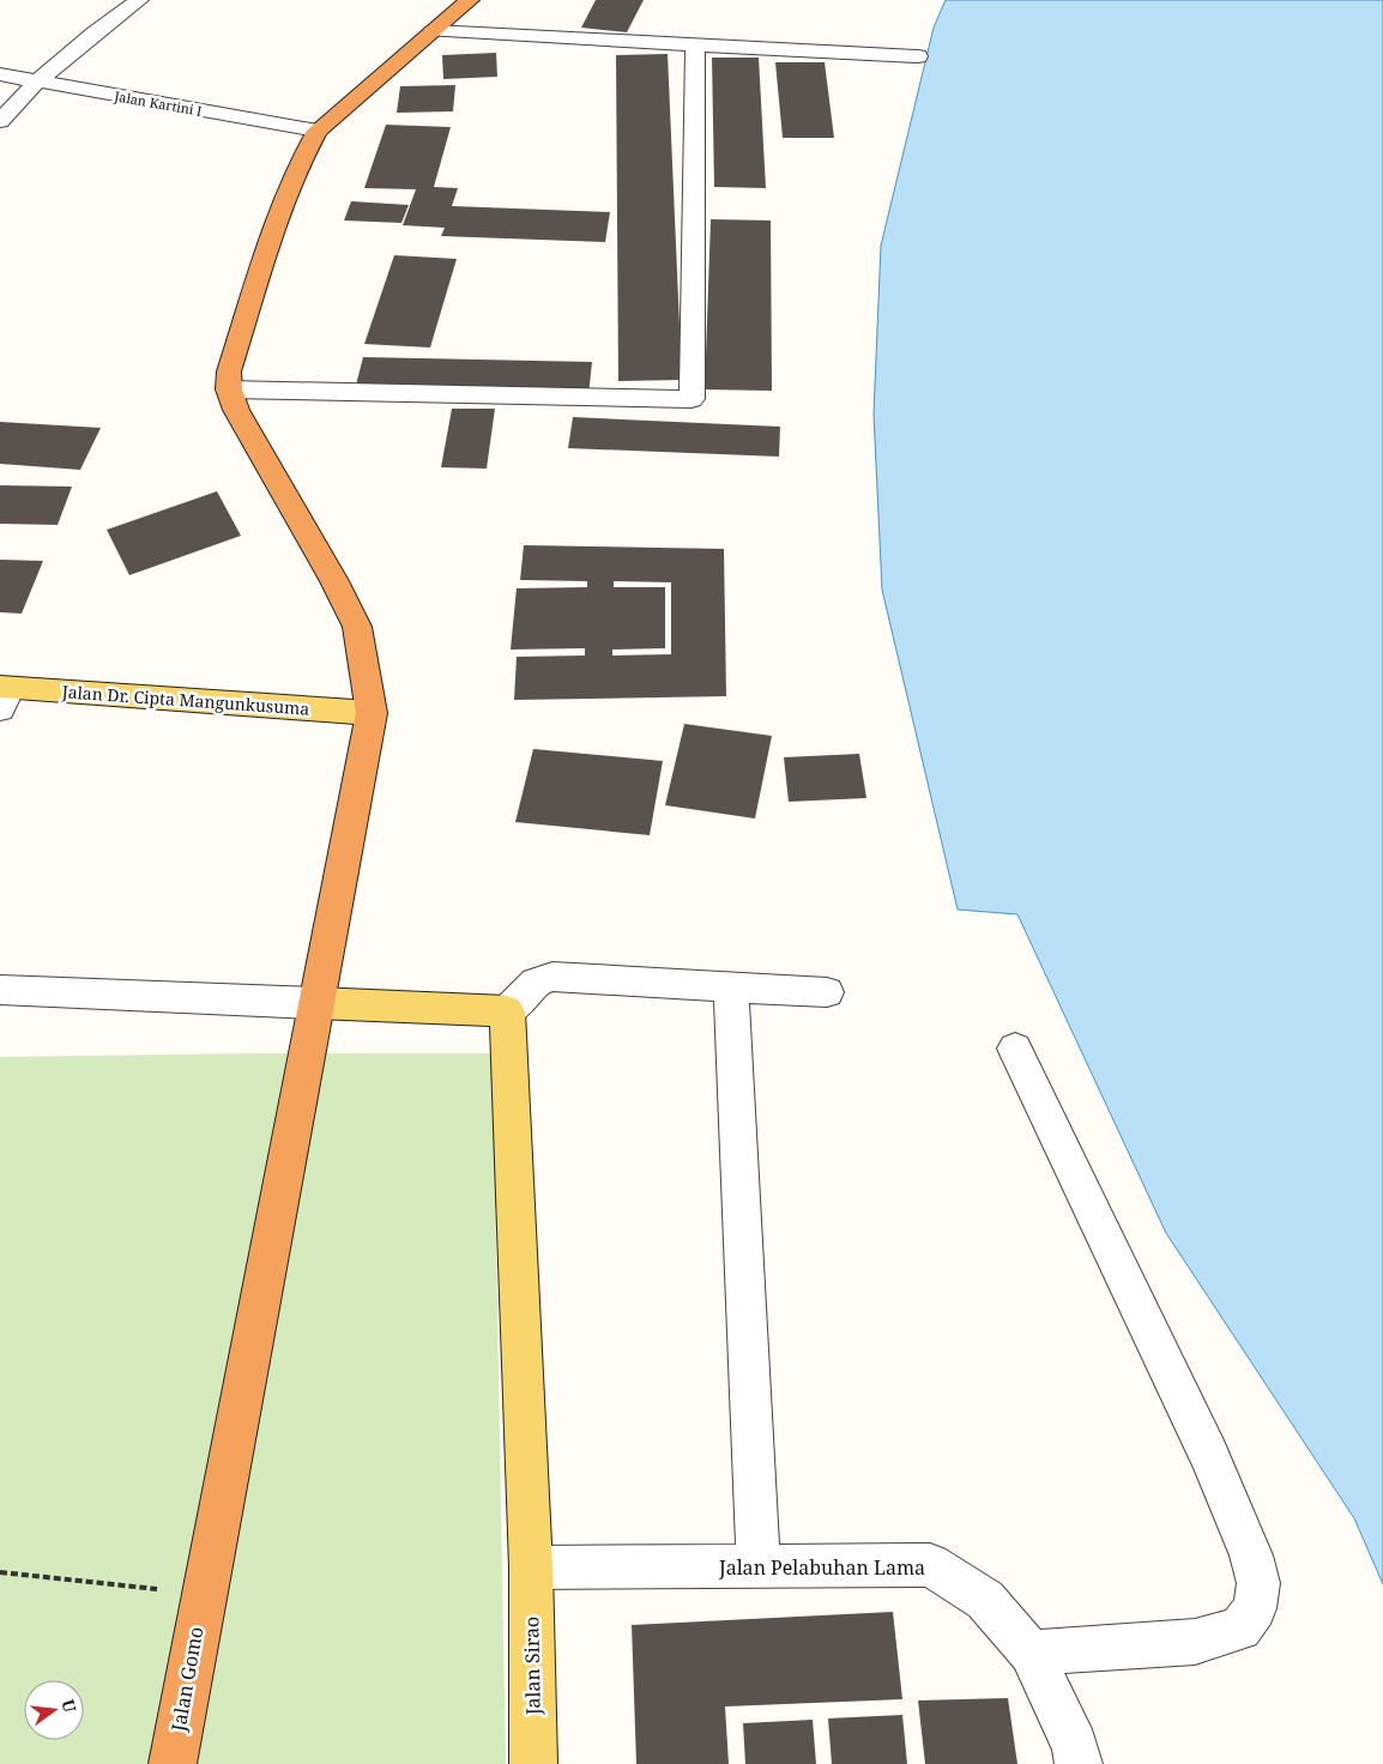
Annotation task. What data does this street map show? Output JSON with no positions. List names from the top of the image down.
{
  "streets": {
    "highway": ["Jalan Gomo"],
    "main road": ["Jalan Dr. Cipta Mangunkusuma", "Jalan Sirao"],
    "street": ["Jalan Kartini I", "Jalan Pelabuhan Lama"]
  },
  "crossings": [
    ["Jalan Dr. Cipta Mangunkusuma", "Jalan Gomo"],
    ["Jalan Pelabuhan Lama", "Jalan Sirao"]
  ],
  "north": "right"
}
